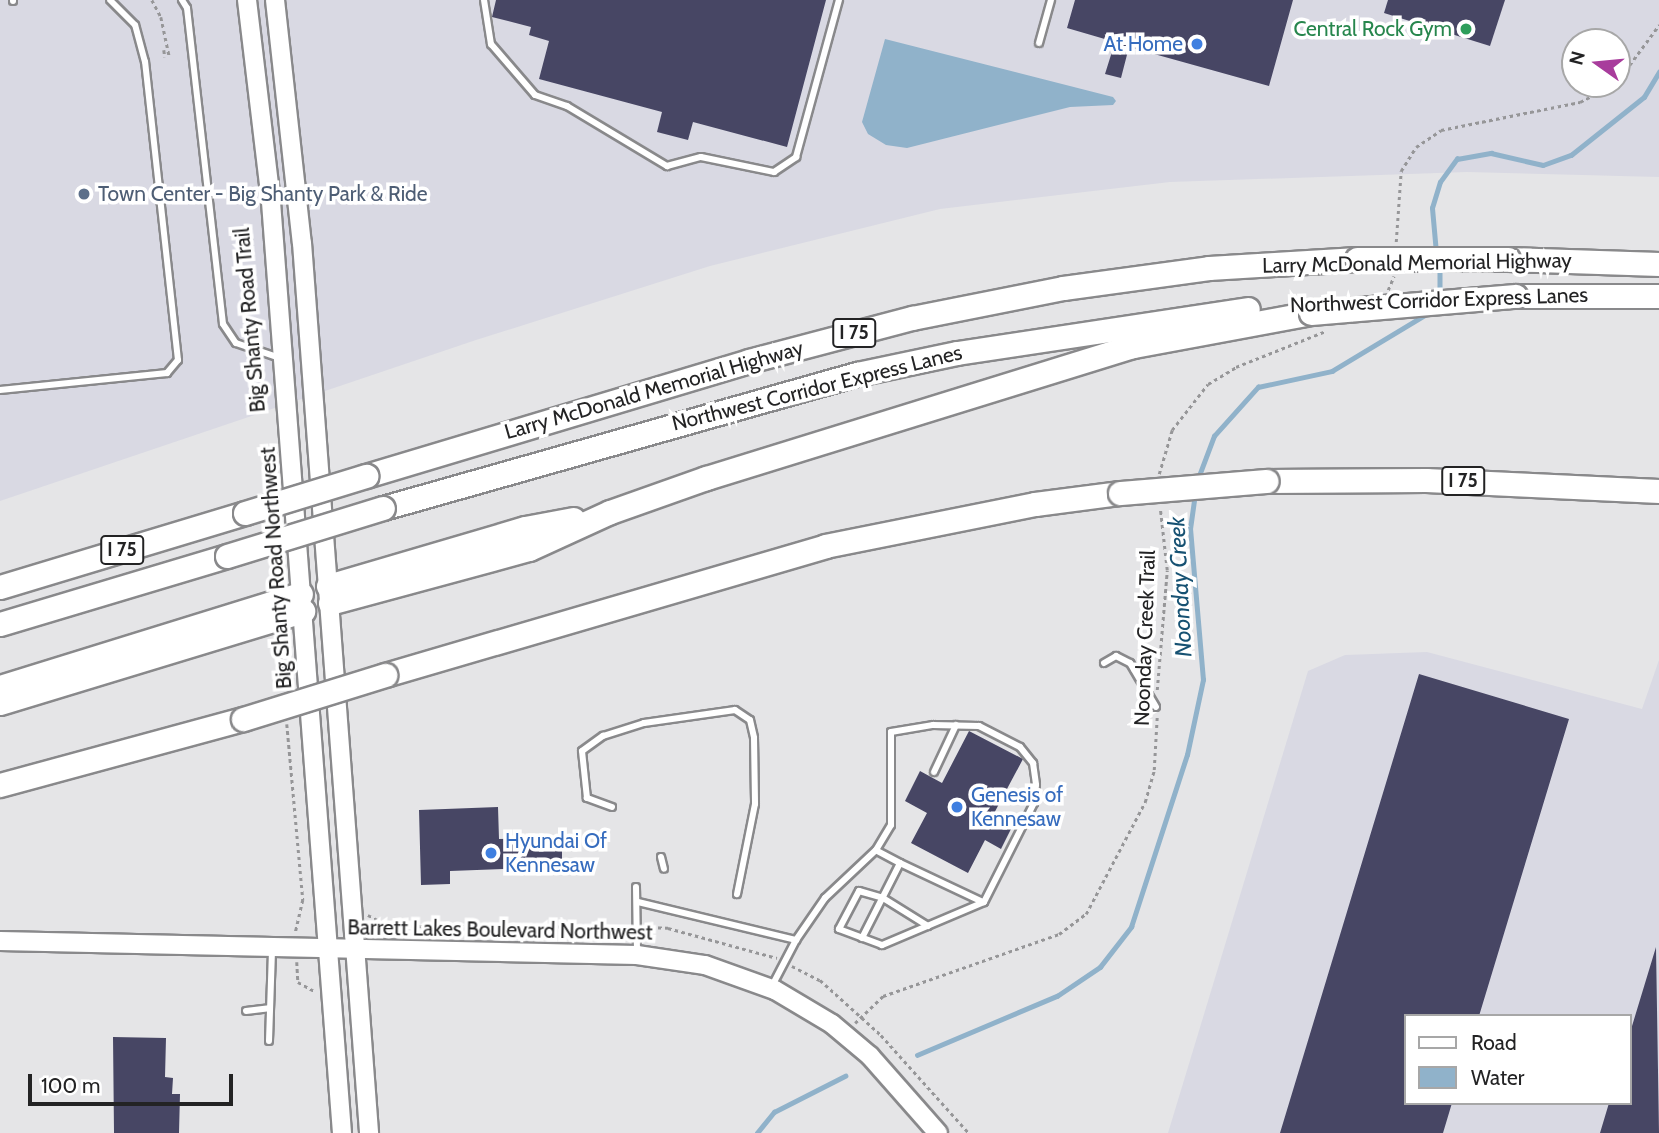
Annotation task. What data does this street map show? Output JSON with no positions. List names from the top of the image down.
{
  "streets": {
    "highway": ["Larry McDonald Memorial Highway", "Northwest Corridor Express Lanes", "I 75"],
    "street": ["Big Shanty Road Northwest", "Barrett Lakes Boulevard Northwest"],
    "path": ["Noonday Creek Trail"]
  },
  "crossings": [
    ["Big Shanty Road Northwest", "Barrett Lakes Boulevard Northwest"],
    ["Noonday Creek Trail", "Barrett Lakes Boulevard Northwest"]
  ],
  "water": ["Noonday Creek"],
  "places": [
    "Central Rock Gym",
    "At Home",
    "Town Center - Big Shanty Park & Ride",
    "Genesis of Kennesaw",
    "Hyundai Of Kennesaw"
  ],
  "legend": ["Road", "Water"],
  "scale_bar": "100 m",
  "north": "left"
}
